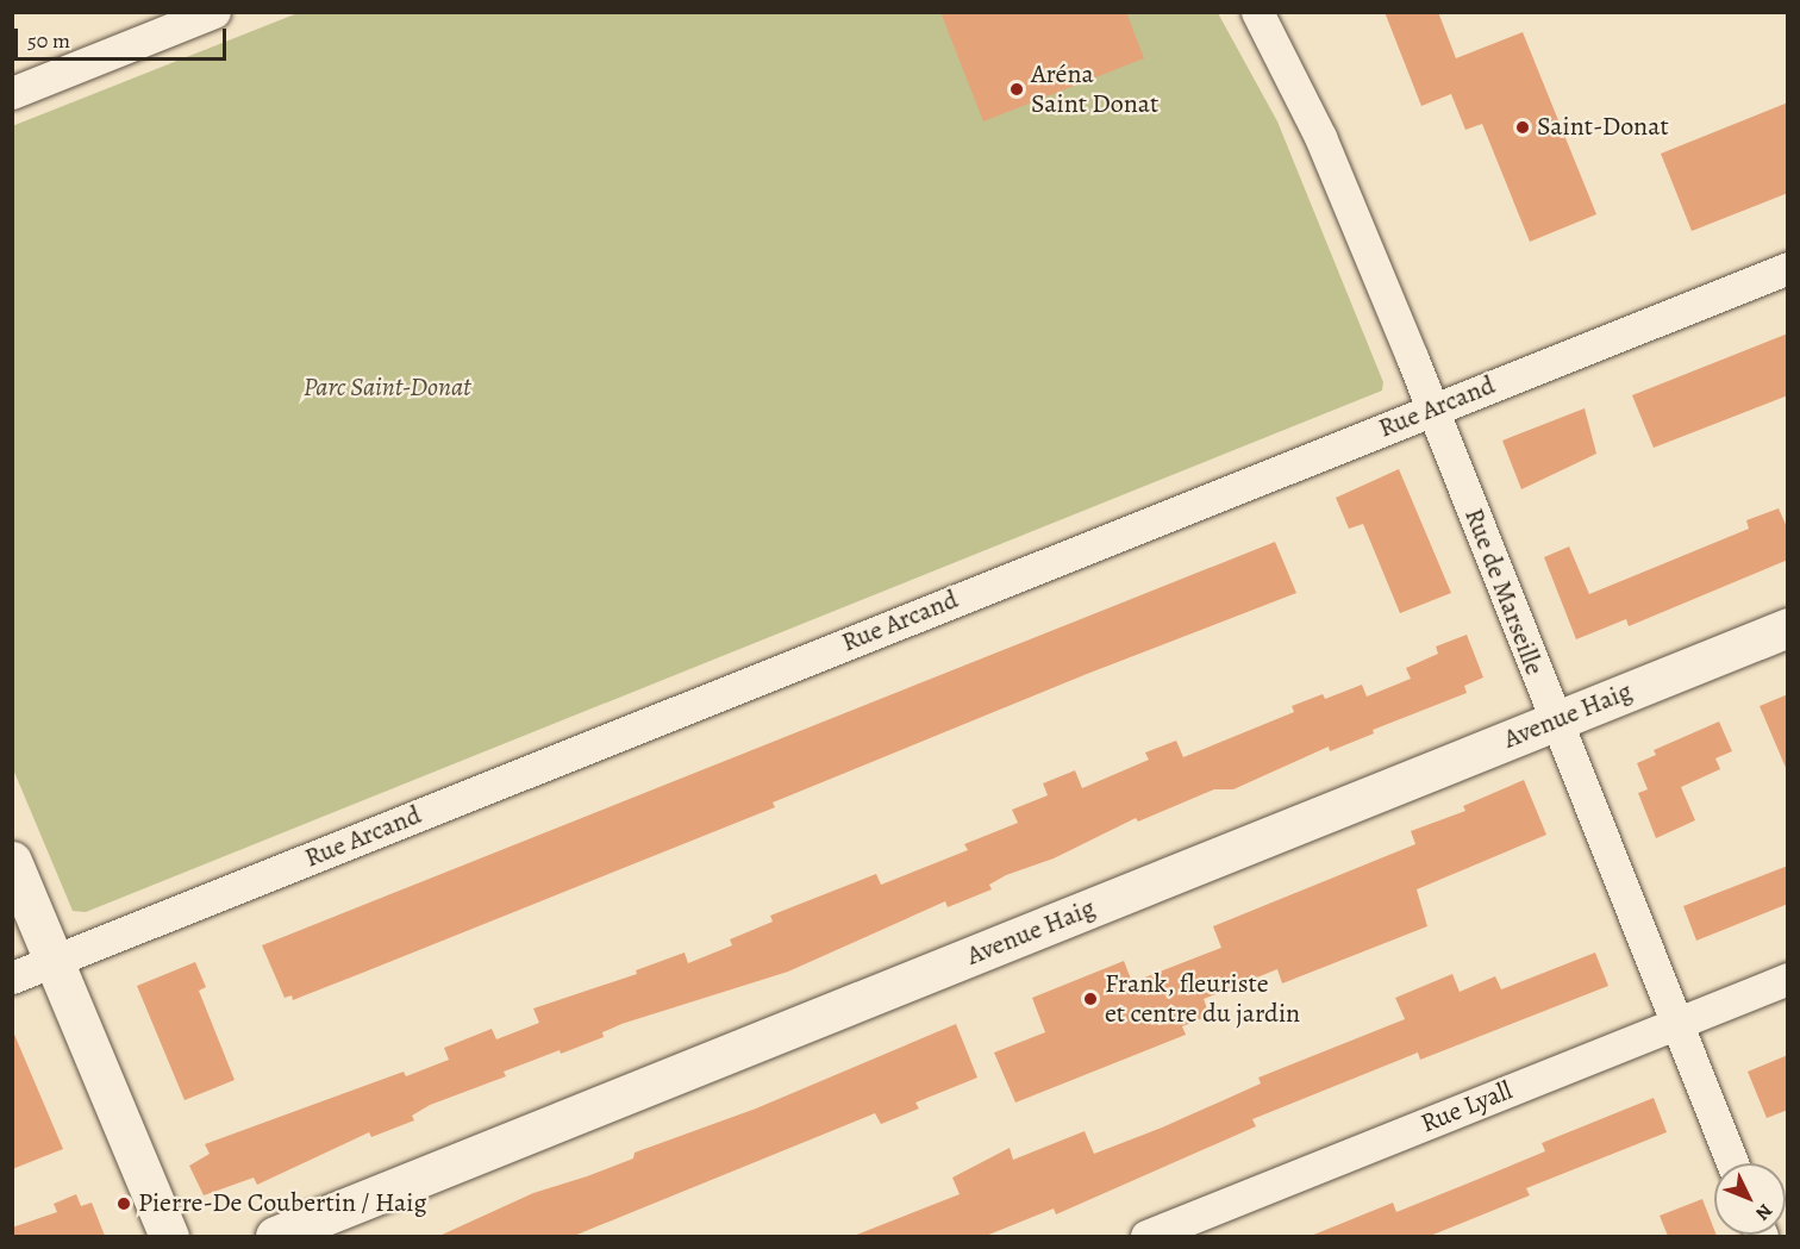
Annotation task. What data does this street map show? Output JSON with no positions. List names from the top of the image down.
{
  "streets": {
    "street": [
      "Rue Arcand",
      "Rue de Marseille",
      "Avenue Haig",
      "Rue Lyall"
    ]
  },
  "crossings": [
    ["Rue Arcand", "Rue de Marseille"],
    ["Rue de Marseille", "Avenue Haig"],
    ["Rue de Marseille", "Rue Lyall"]
  ],
  "parks": ["Parc Saint-Donat"],
  "places": [
    "Aréna Saint Donat",
    "Saint-Donat",
    "Frank, fleuriste et centre du jardin",
    "Pierre-De Coubertin / Haig"
  ],
  "scale_bar": "50 m",
  "north": "bottom right"
}
